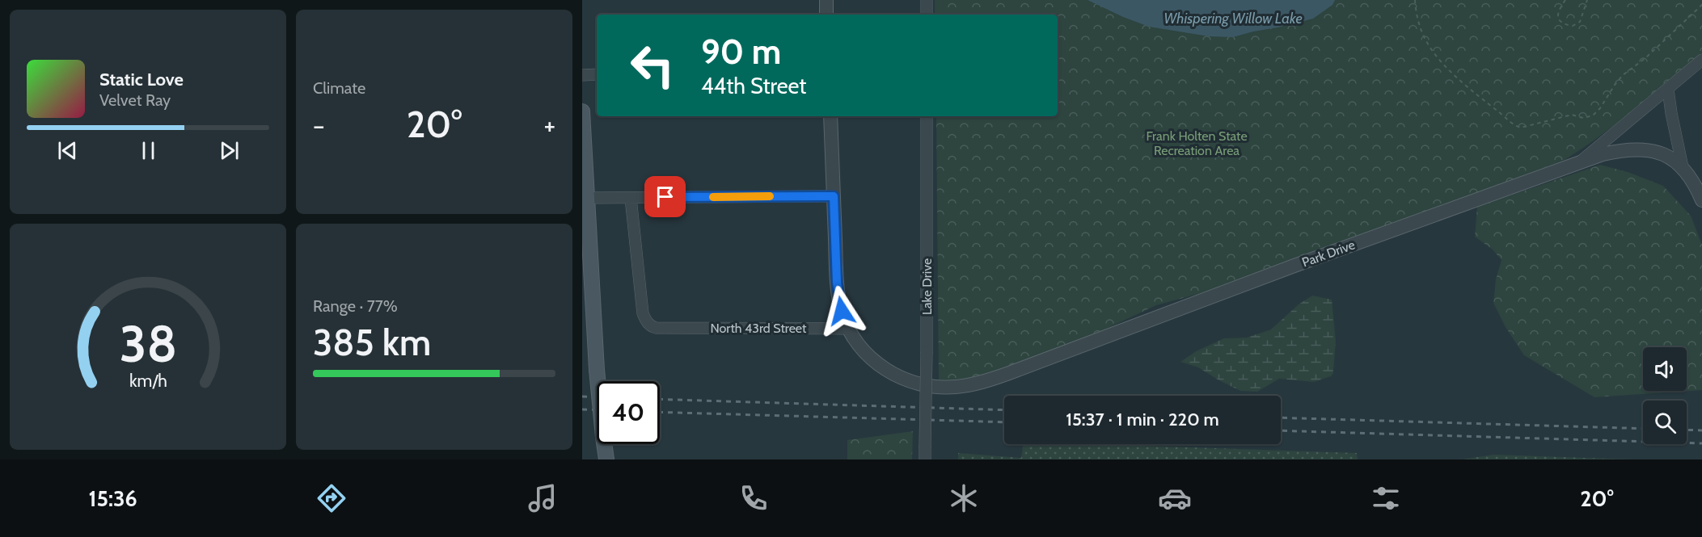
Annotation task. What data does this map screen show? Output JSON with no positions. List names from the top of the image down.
{
  "streets": {
    "street": ["Park Drive", "Lake Drive", "North 43rd Street"]
  },
  "crossings": [
    ["Park Drive", "North 43rd Street"]
  ],
  "water": ["Whispering Willow Lake"],
  "parks": ["Frank Holten State Recreation Area"],
  "page": {
    "tile": [
      "Climate",
      ["Range · 77%", "385 km"]
    ],
    "turn": ["90 m", "44th Street"],
    "song": ["Static Love", "Velvet Ray"],
    "heat": ["−", "20°", "+"],
    "limit": "40",
    "trip": "15:37 · 1 min · 220 m",
    "tabs": ["15:36", "20°"],
    "gauge": ["38", "km/h"]
  }
}
